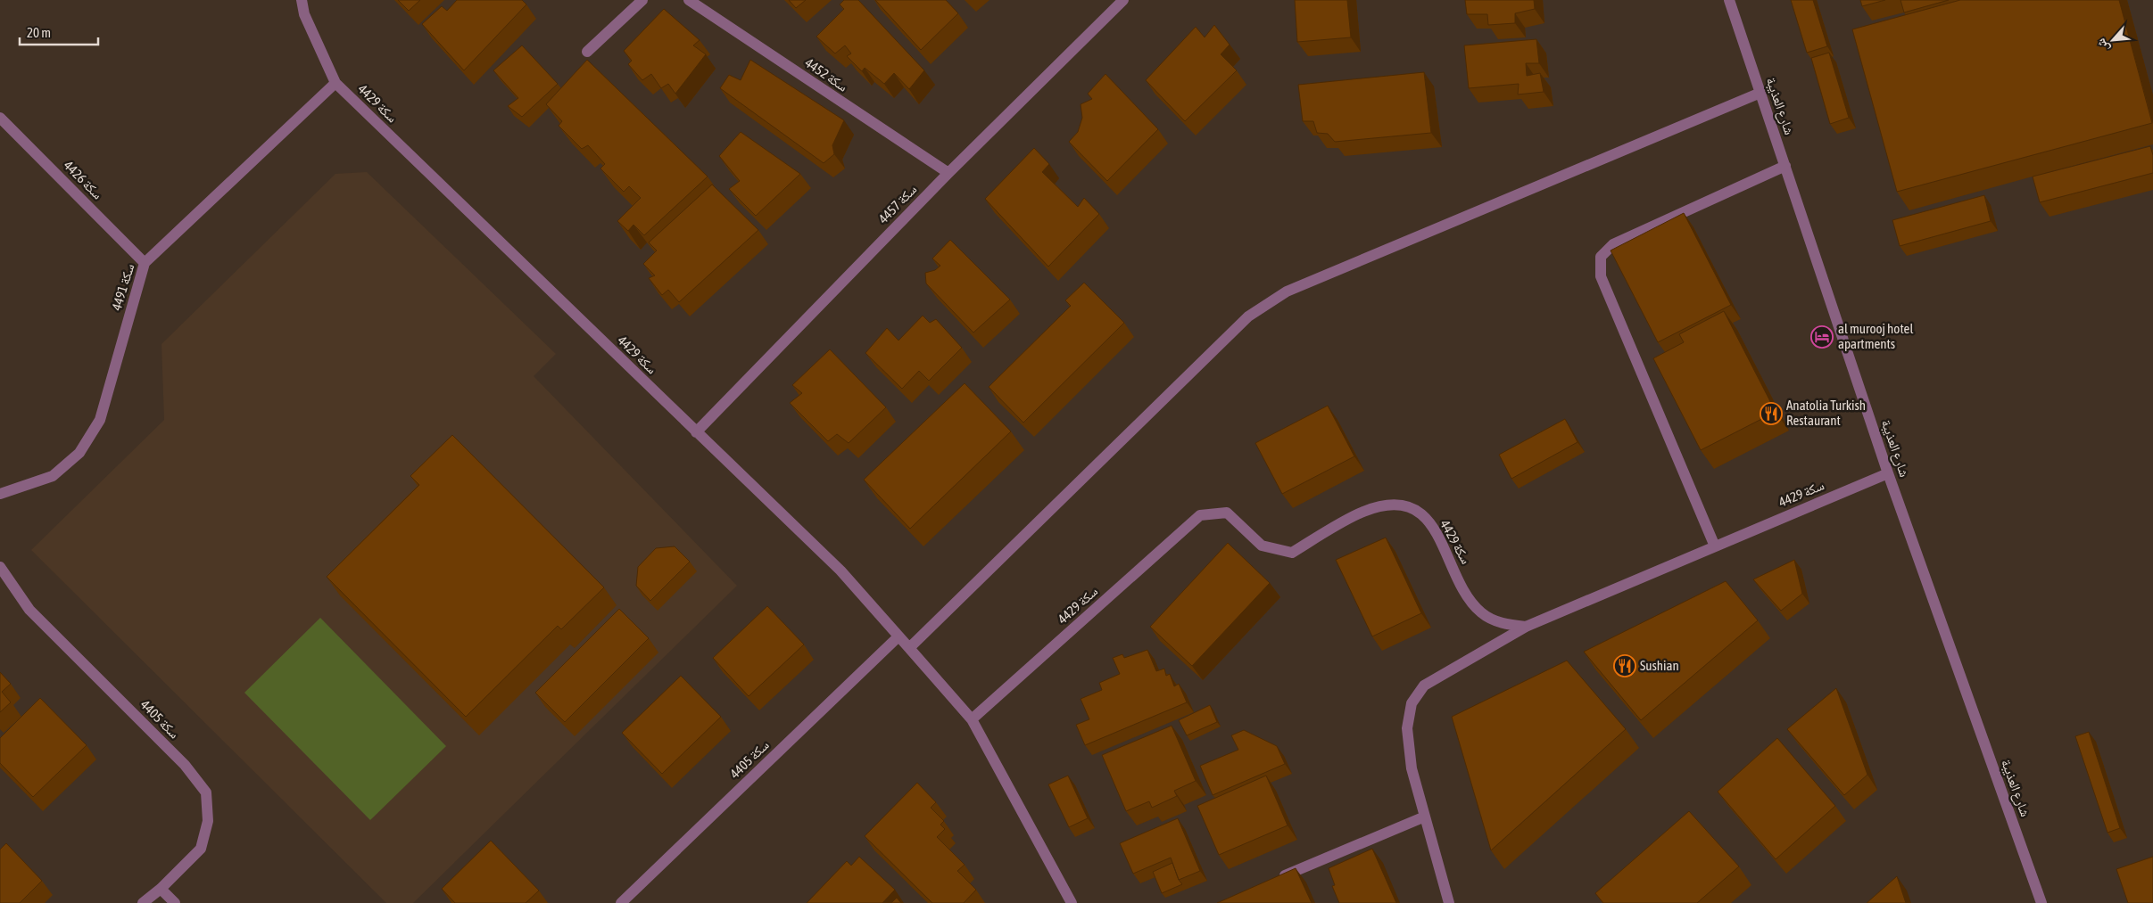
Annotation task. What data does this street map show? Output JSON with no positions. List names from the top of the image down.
{
  "streets": {
    "street": [
      "سكة 4452",
      "سكة 4429",
      "شارع العذيبة",
      "سكة 4426",
      "سكة 4457",
      "سكة 4491",
      "سكة 4405"
    ]
  },
  "crossings": [
    ["سكة 4452", "سكة 4457"],
    ["سكة 4429", "شارع العذيبة"],
    ["سكة 4429", "سكة 4457"],
    ["سكة 4429", "سكة 4491"],
    ["سكة 4429", "سكة 4405"],
    ["سكة 4426", "سكة 4491"]
  ],
  "places": {
    "hotel": ["al murooj hotel apartments"],
    "restaurant": ["Anatolia Turkish Restaurant", "Sushian"]
  },
  "scale_bar": "20 m",
  "north": "bottom left"
}
